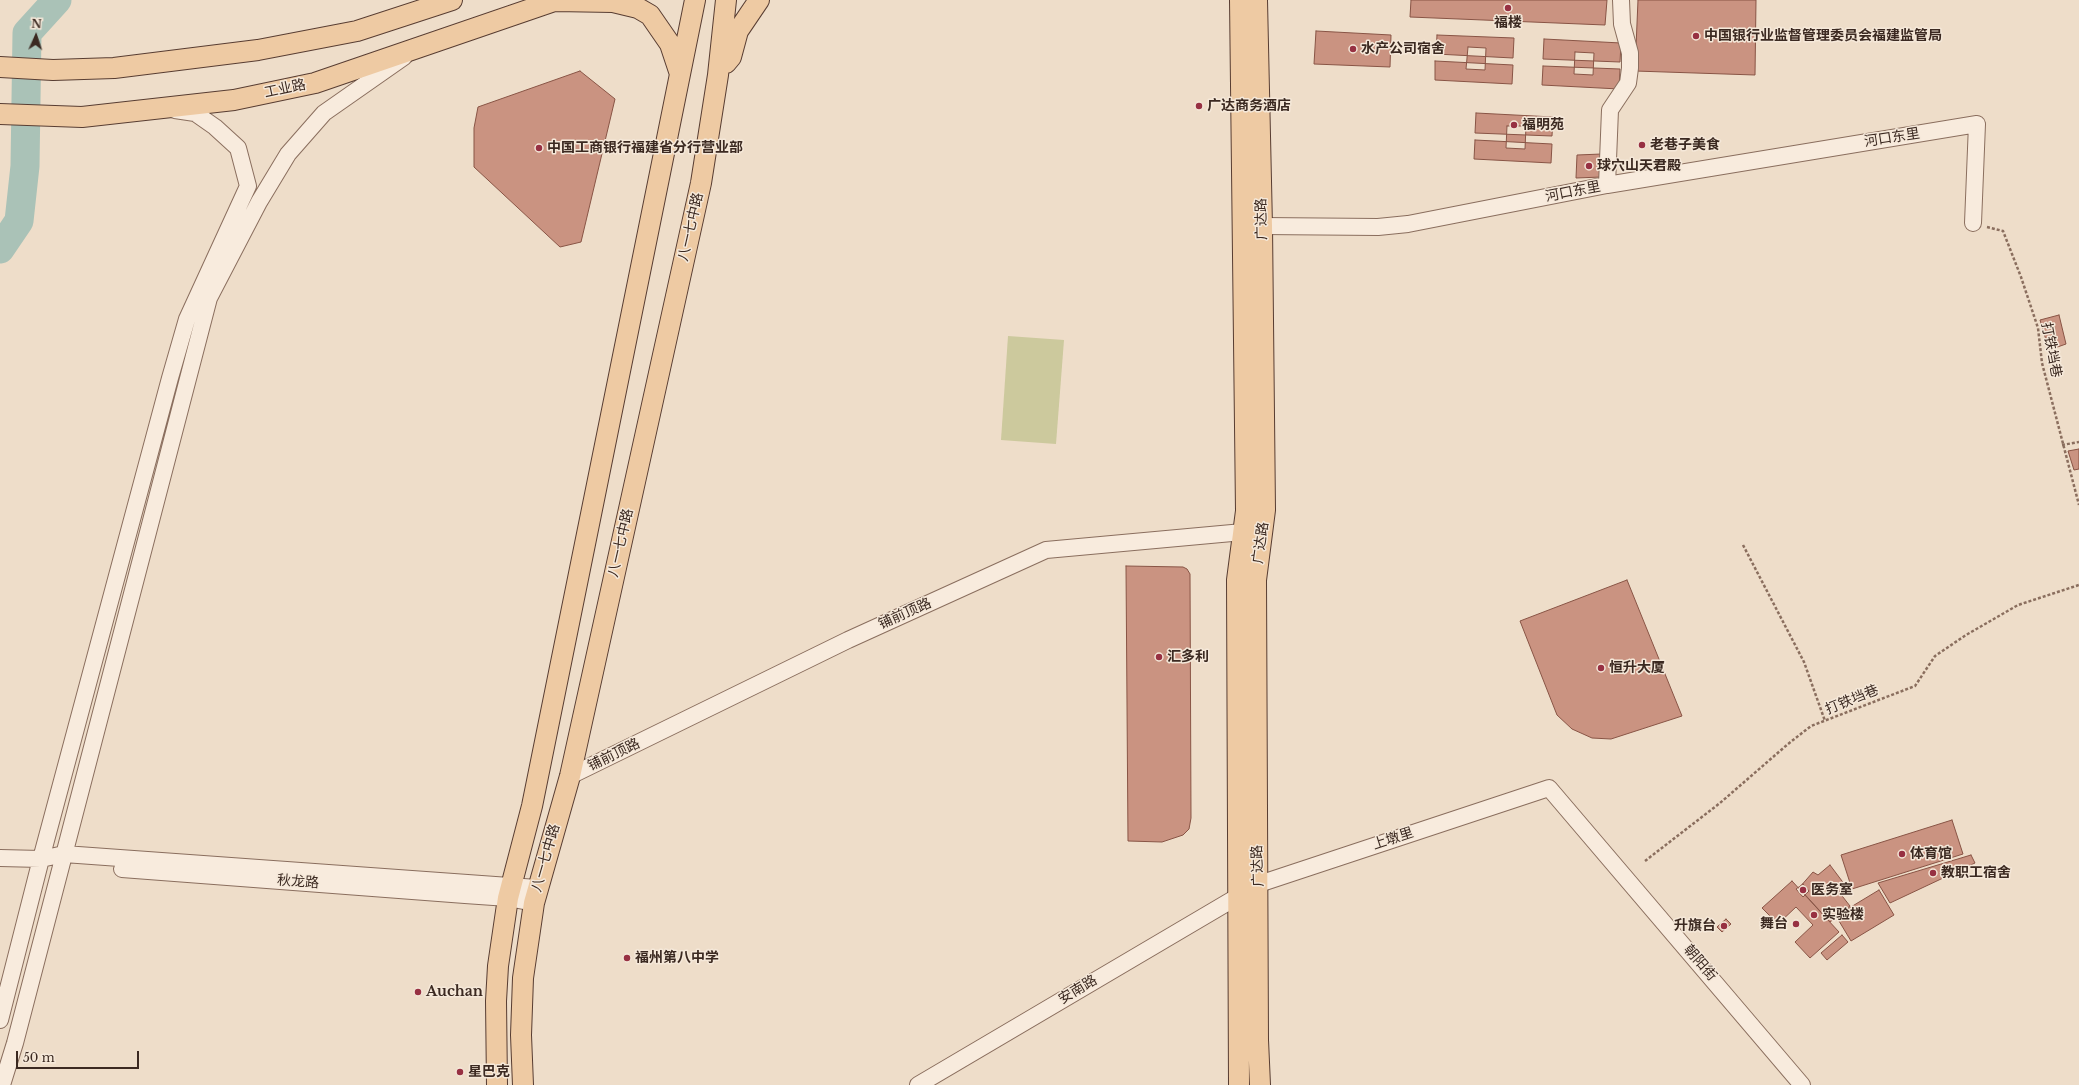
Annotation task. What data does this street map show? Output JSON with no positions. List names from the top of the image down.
{
  "streets": {
    "main road": ["工业路", "广达路", "八一七中路"],
    "street": [
      "河口东里",
      "铺前顶路",
      "上墩里",
      "秋龙路",
      "朝阳街",
      "安南路"
    ],
    "path": ["打铁垱巷"]
  },
  "crossings": [
    ["河口东里", "广达路"],
    ["河口东里", "打铁垱巷"],
    ["广达路", "铺前顶路"],
    ["广达路", "上墩里"],
    ["广达路", "安南路"],
    ["八一七中路", "铺前顶路"],
    ["八一七中路", "秋龙路"],
    ["上墩里", "朝阳街"],
    ["上墩里", "安南路"]
  ],
  "places": [
    "福楼",
    "中国银行业监督管理委员会福建监管局",
    "水产公司宿舍",
    "广达商务酒店",
    "福明苑",
    "老巷子美食",
    "中国工商银行福建省分行营业部",
    "球穴山天君殿",
    "汇多利",
    "恒升大厦",
    "体育馆",
    "教职工宿舍",
    "医务室",
    "实验楼",
    "舞台",
    "升旗台",
    "福州第八中学",
    "Auchan",
    "星巴克"
  ],
  "scale_bar": "50 m",
  "north": "top"
}
